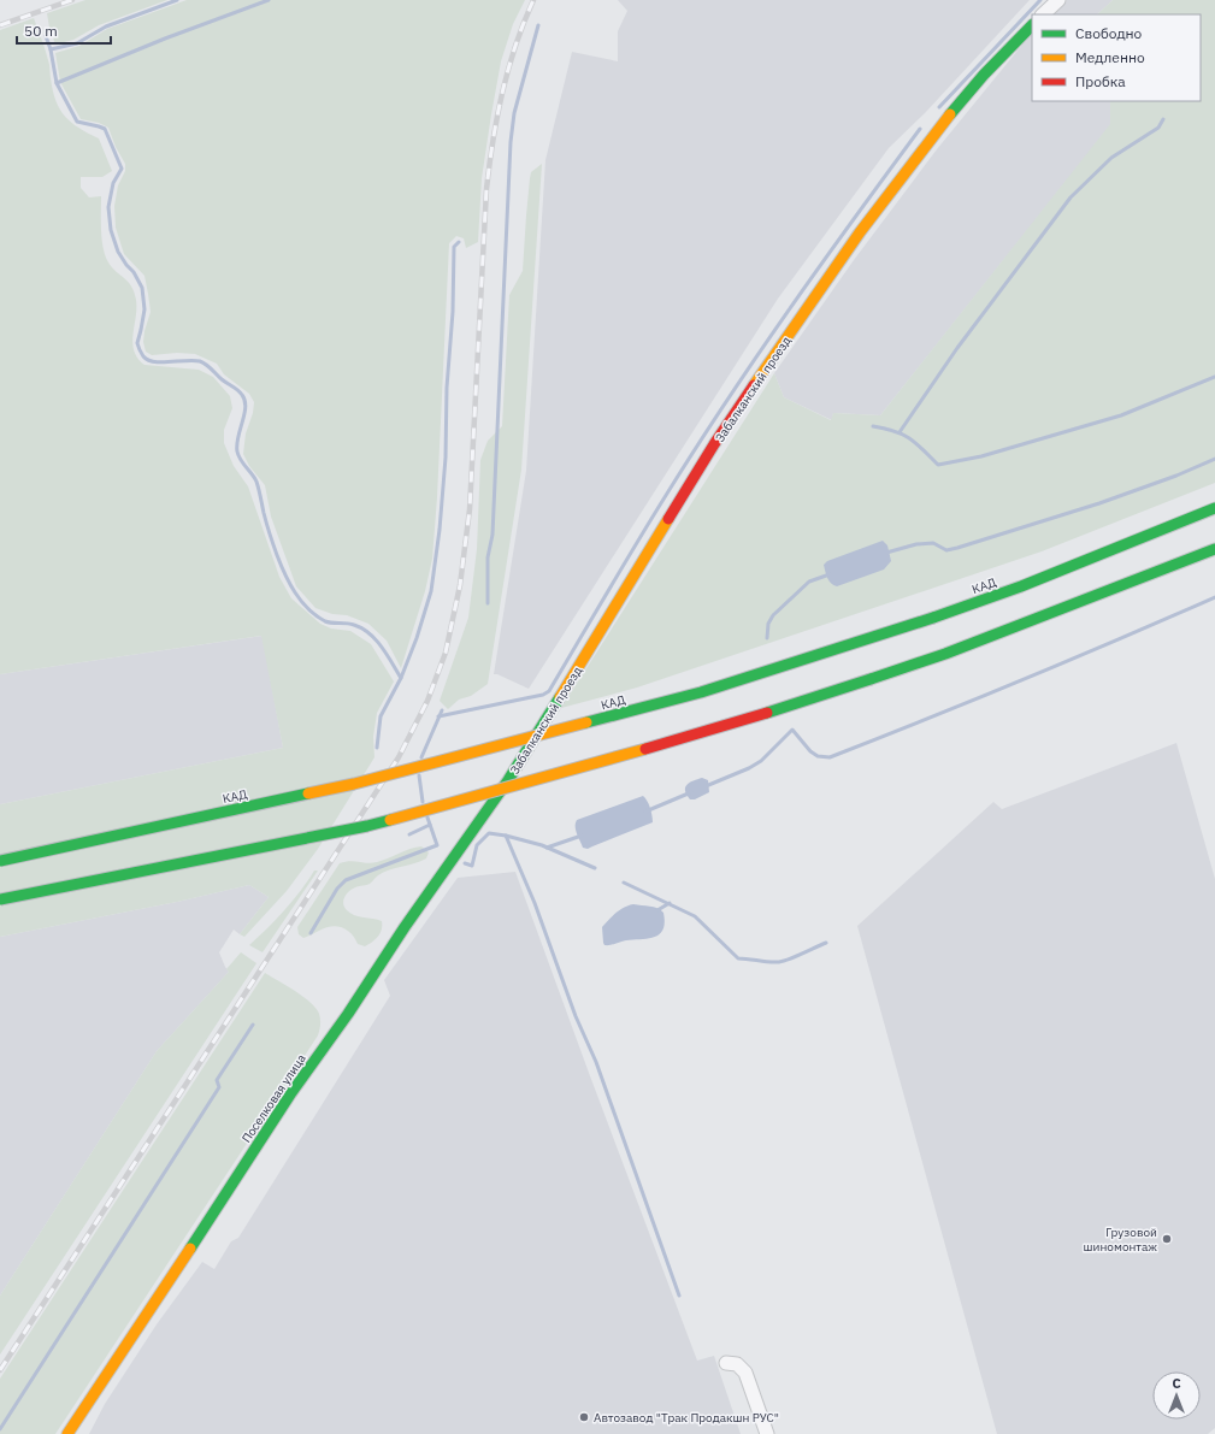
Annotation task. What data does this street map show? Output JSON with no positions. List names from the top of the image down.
{
  "streets": {
    "main road": ["Забалканский проезд", "КАД", "Поселковая улица"]
  },
  "crossings": [
    ["Забалканский проезд", "Поселковая улица"]
  ],
  "places": ["Грузовой шиномонтаж", "Автозавод \"Трак Продакшн РУС\""],
  "legend": ["Свободно", "Медленно", "Пробка"],
  "scale_bar": "50 m",
  "north": "top"
}
